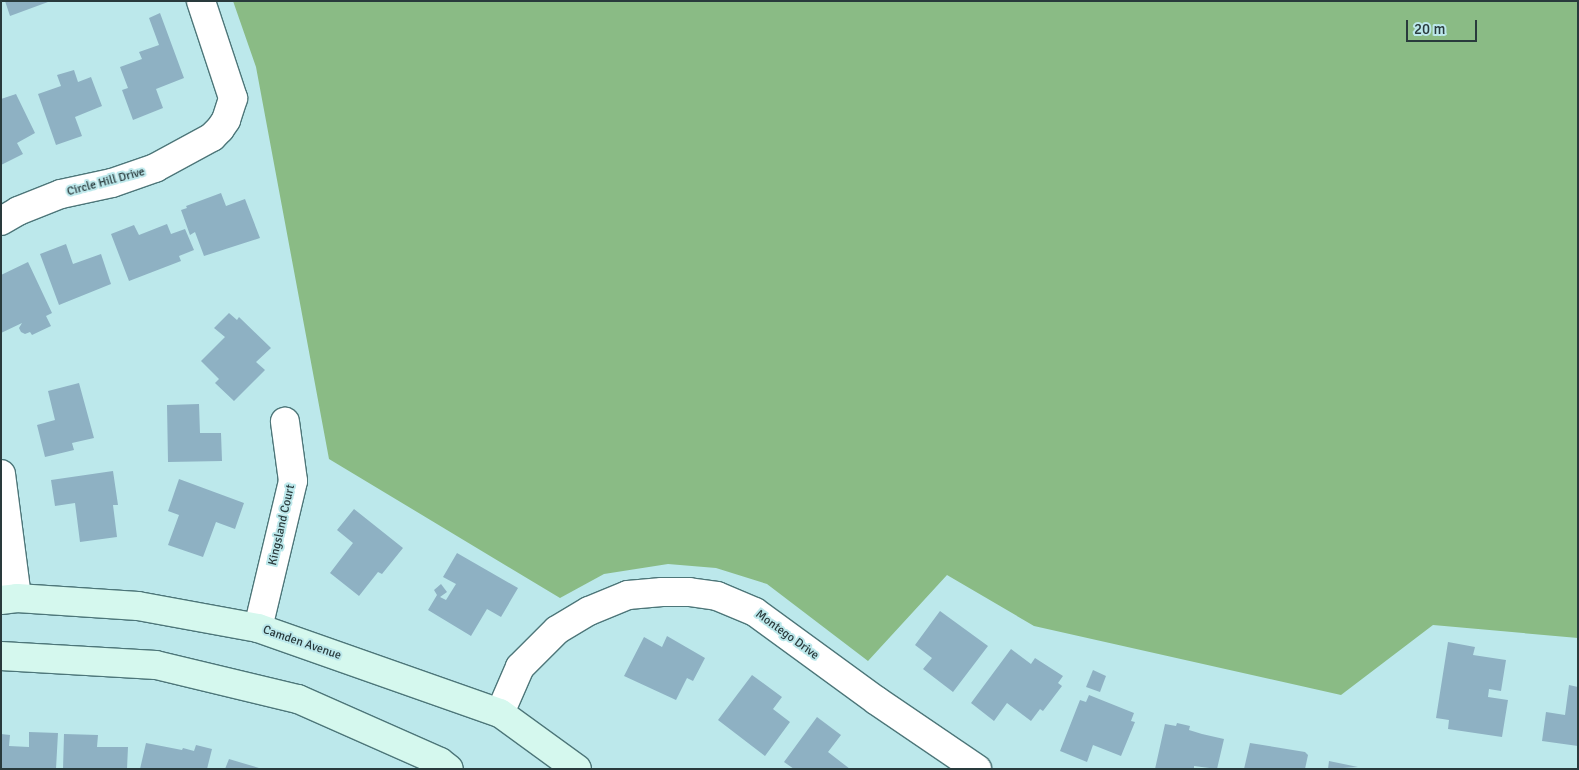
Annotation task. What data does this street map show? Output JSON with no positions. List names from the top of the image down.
{
  "streets": {
    "main road": ["Camden Avenue"],
    "street": ["Circle Hill Drive", "Kingsland Court", "Montego Drive"]
  },
  "crossings": [
    ["Kingsland Court", "Camden Avenue"],
    ["Montego Drive", "Camden Avenue"]
  ],
  "scale_bar": "20 m"
}
